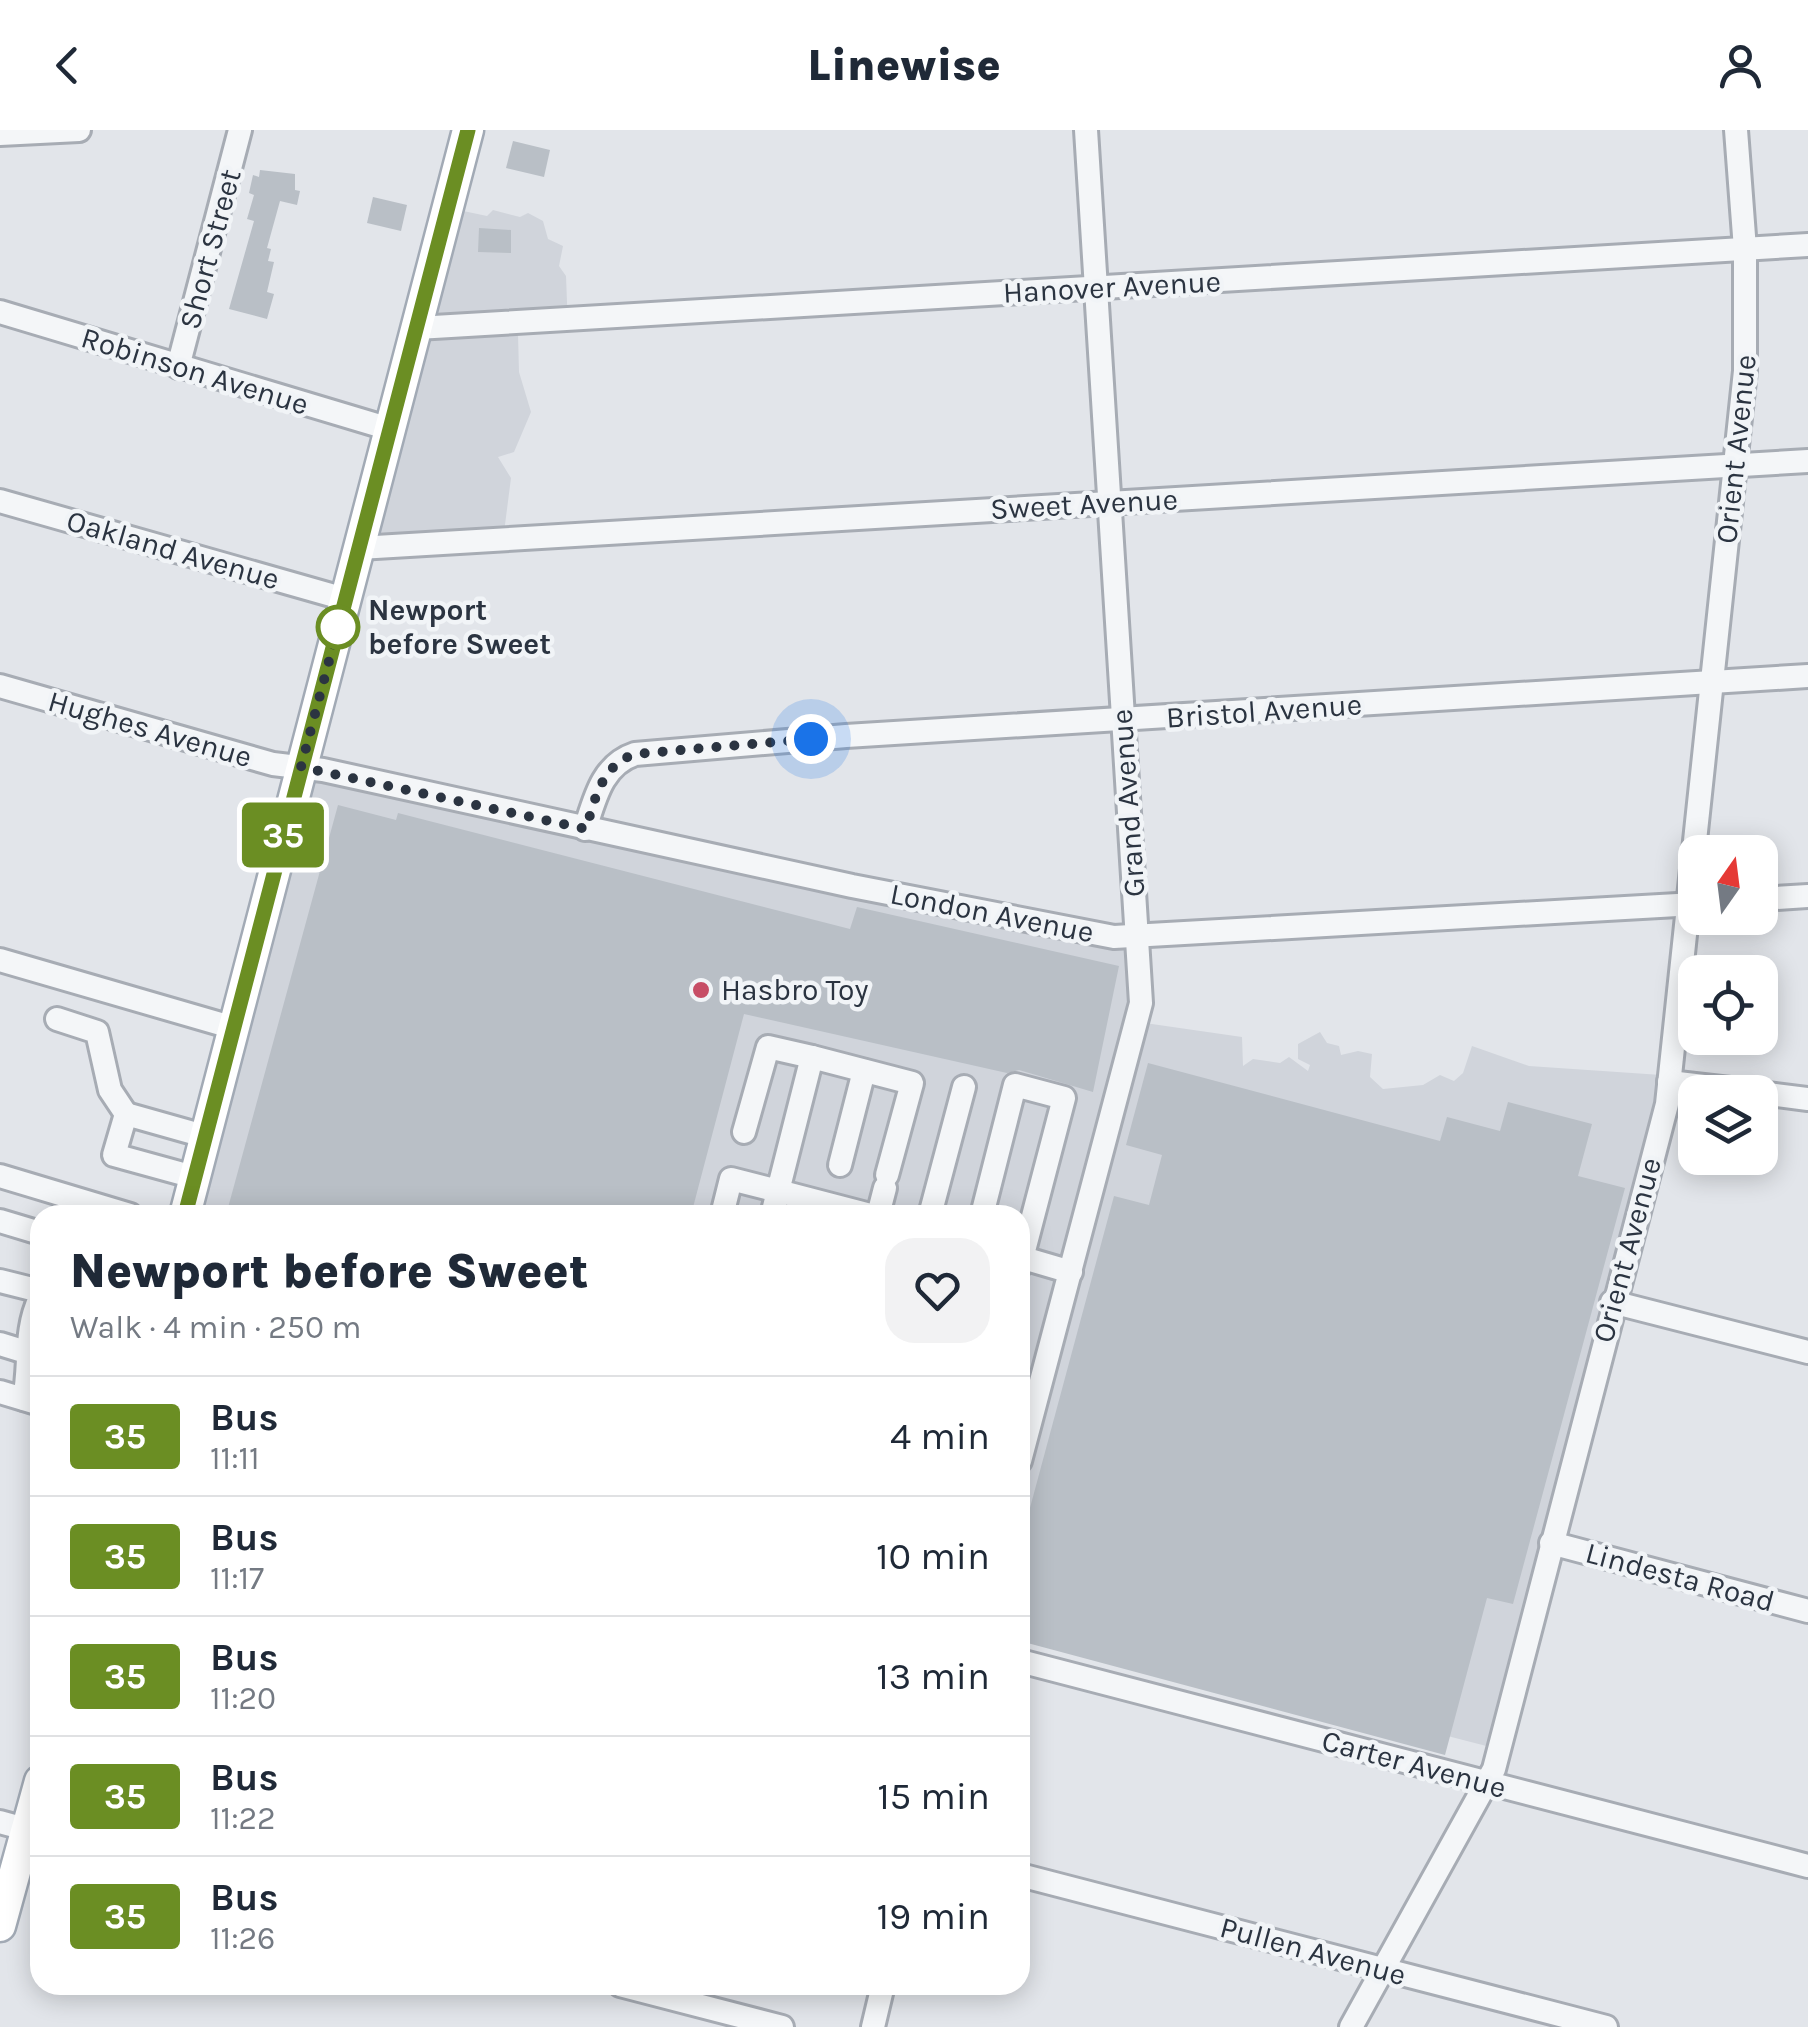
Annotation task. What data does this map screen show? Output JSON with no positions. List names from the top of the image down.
{
  "streets": {
    "street": [
      "Short Street",
      "Hanover Avenue",
      "Robinson Avenue",
      "Orient Avenue",
      "Sweet Avenue",
      "Oakland Avenue",
      "Bristol Avenue",
      "Hughes Avenue",
      "Grand Avenue",
      "London Avenue",
      "Lindesta Road",
      "Carter Avenue",
      "Pullen Avenue"
    ]
  },
  "crossings": [
    ["Short Street", "Robinson Avenue"],
    ["Hanover Avenue", "Orient Avenue"],
    ["Hanover Avenue", "Grand Avenue"],
    ["Orient Avenue", "Sweet Avenue"],
    ["Orient Avenue", "Bristol Avenue"],
    ["Orient Avenue", "Lindesta Road"],
    ["Orient Avenue", "Carter Avenue"],
    ["Orient Avenue", "Pullen Avenue"],
    ["Sweet Avenue", "Grand Avenue"],
    ["Bristol Avenue", "Grand Avenue"],
    ["Bristol Avenue", "London Avenue"],
    ["Hughes Avenue", "London Avenue"],
    ["Grand Avenue", "London Avenue"]
  ],
  "places": ["Newport before Sweet", "Hasbro Toy"],
  "lines": ["bus line 35"],
  "north": "top",
  "page": {
    "header": "Linewise",
    "on_map": "35",
    "heading": ["Newport before Sweet", "Walk · 4 min · 250 m"],
    "list": [
      {
        "mark": "35",
        "name": "Bus",
        "note": "11:11",
        "value": "4 min"
      },
      {
        "mark": "35",
        "name": "Bus",
        "note": "11:17",
        "value": "10 min"
      },
      {
        "mark": "35",
        "name": "Bus",
        "note": "11:20",
        "value": "13 min"
      },
      {
        "mark": "35",
        "name": "Bus",
        "note": "11:22",
        "value": "15 min"
      },
      {
        "mark": "35",
        "name": "Bus",
        "note": "11:26",
        "value": "19 min"
      }
    ]
  }
}
